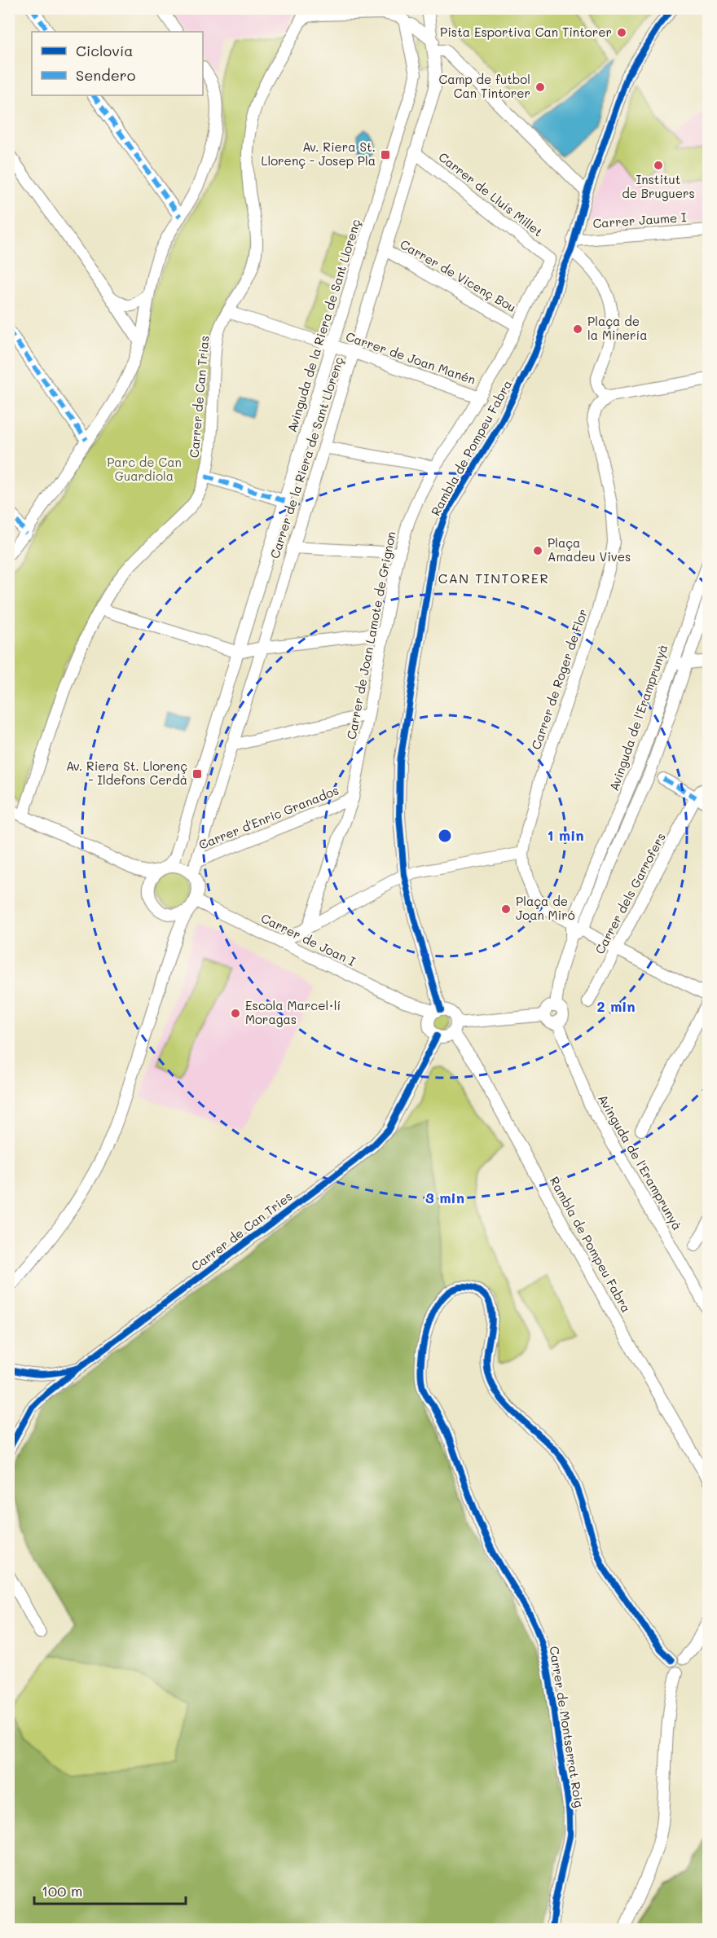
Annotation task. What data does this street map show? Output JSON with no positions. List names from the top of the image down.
{
  "streets": {
    "street": [
      "Carrer de Lluís Millet",
      "Carrer Jaume I",
      "Carrer de Vicenç Bou",
      "Avinguda de la Riera de Sant Llorenç",
      "Carrer de Joan Manén",
      "Carrer de Can Trias",
      "Rambla de Pompeu Fabra",
      "Carrer de la Riera de Sant Llorenç",
      "Carrer de Joan Lamote de Grignon",
      "Carrer de Roger de Flor",
      "Avinguda de l'Eramprunyà",
      "Carrer d'Enric Granados",
      "Carrer dels Garrofers",
      "Carrer de Joan I",
      "Carrer de Can Tries",
      "Carrer de Montserrat Roig"
    ]
  },
  "crossings": [
    ["Carrer de Lluís Millet", "Carrer Jaume I"],
    ["Carrer de Lluís Millet", "Rambla de Pompeu Fabra"],
    ["Carrer de Lluís Millet", "Carrer de la Riera de Sant Llorenç"],
    ["Carrer de Lluís Millet", "Carrer de Joan Lamote de Grignon"],
    ["Carrer Jaume I", "Rambla de Pompeu Fabra"],
    ["Carrer Jaume I", "Carrer de Joan Lamote de Grignon"],
    ["Carrer de Vicenç Bou", "Carrer de la Riera de Sant Llorenç"],
    ["Carrer de Vicenç Bou", "Carrer de Joan Lamote de Grignon"],
    ["Avinguda de la Riera de Sant Llorenç", "Carrer de Joan Manén"],
    ["Avinguda de la Riera de Sant Llorenç", "Carrer de la Riera de Sant Llorenç"],
    ["Avinguda de la Riera de Sant Llorenç", "Carrer de Joan I"],
    ["Carrer de Joan Manén", "Carrer de Can Trias"],
    ["Carrer de Joan Manén", "Carrer de la Riera de Sant Llorenç"],
    ["Carrer de Joan Manén", "Carrer de Joan Lamote de Grignon"],
    ["Rambla de Pompeu Fabra", "Carrer de Joan I"],
    ["Rambla de Pompeu Fabra", "Carrer de Can Tries"],
    ["Carrer de la Riera de Sant Llorenç", "Carrer d'Enric Granados"],
    ["Carrer de la Riera de Sant Llorenç", "Carrer de Joan I"],
    ["Carrer de Joan Lamote de Grignon", "Carrer d'Enric Granados"],
    ["Carrer de Roger de Flor", "Avinguda de l'Eramprunyà"],
    ["Carrer de Roger de Flor", "Carrer dels Garrofers"],
    ["Carrer de Joan I", "Carrer de Can Tries"]
  ],
  "districts": ["CAN TINTORER"],
  "parks": ["Parc de Can Guardiola"],
  "places": {
    "other": [
      "Pista Esportiva Can Tintorer",
      "Camp de futbol Can Tintorer",
      "Institut de Bruguers",
      "Plaça de la Minería",
      "Plaça Amadeu Vives",
      "Plaça de Joan Miró",
      "Escola Marcel·lí Moragas"
    ],
    "transit": ["Av. Riera St. Llorenç - Josep Pla", "Av. Riera St. Llorenç - Ildefons Cerdà"]
  },
  "legend": ["Ciclovía", "Sendero"],
  "scale_bar": "100 m",
  "rings": ["1 min", "2 min", "3 min"]
}
